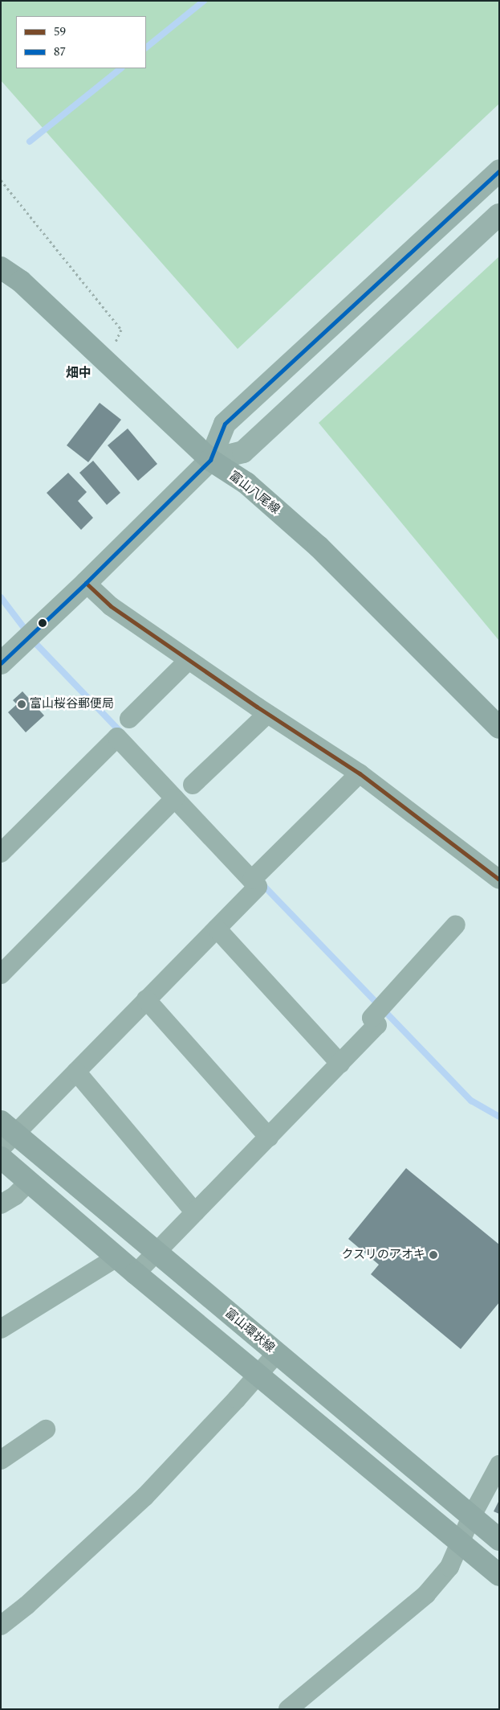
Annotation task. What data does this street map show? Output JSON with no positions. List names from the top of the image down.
{
  "streets": {
    "main road": ["富山八尾線", "富山環状線"]
  },
  "districts": ["畑中"],
  "places": ["富山桜谷郵便局", "クスリのアオキ"],
  "lines": ["transit line 87", "transit line 59"],
  "legend": ["59", "87"]
}
